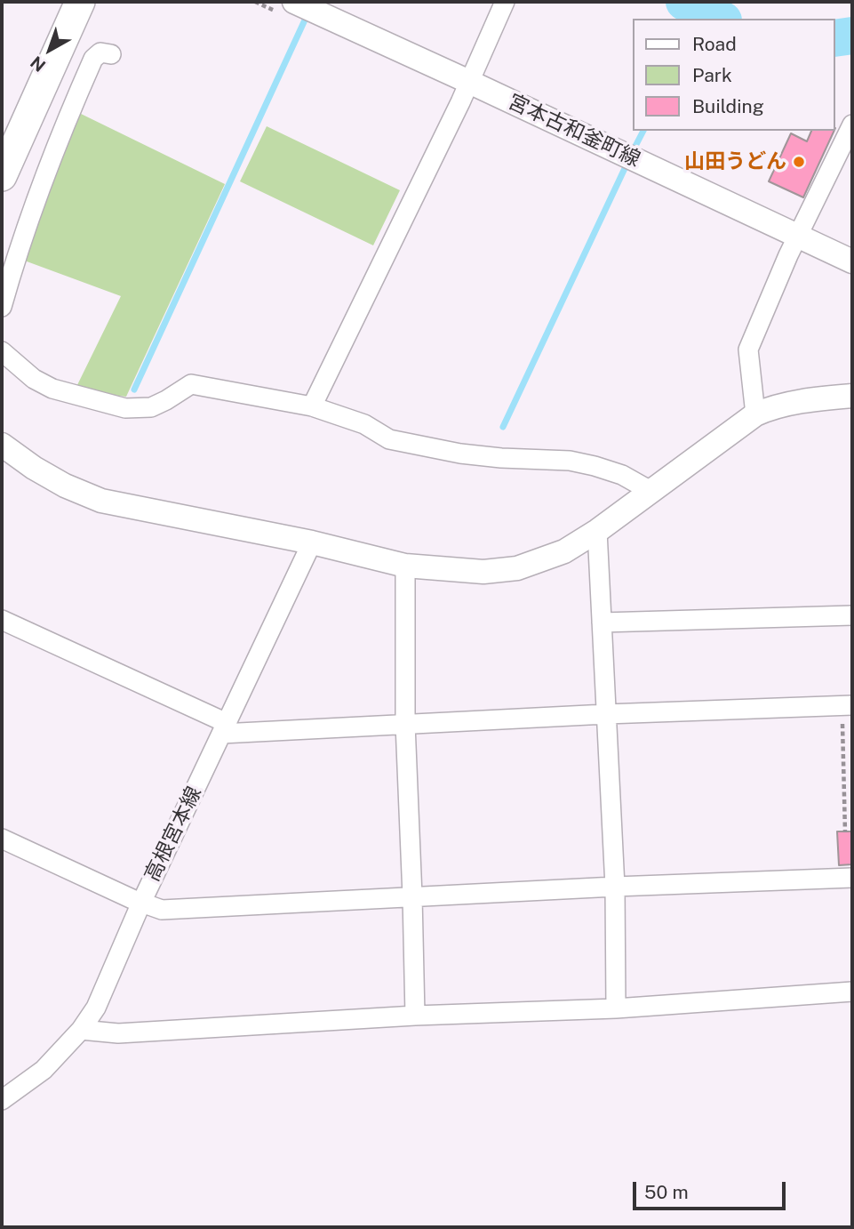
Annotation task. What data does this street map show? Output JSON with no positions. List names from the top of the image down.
{
  "streets": {
    "street": ["宮本古和釜町線", "高根宮本線"]
  },
  "places": ["山田うどん"],
  "legend": ["Road", "Park", "Building"],
  "scale_bar": "50 m",
  "north": "bottom left"
}
